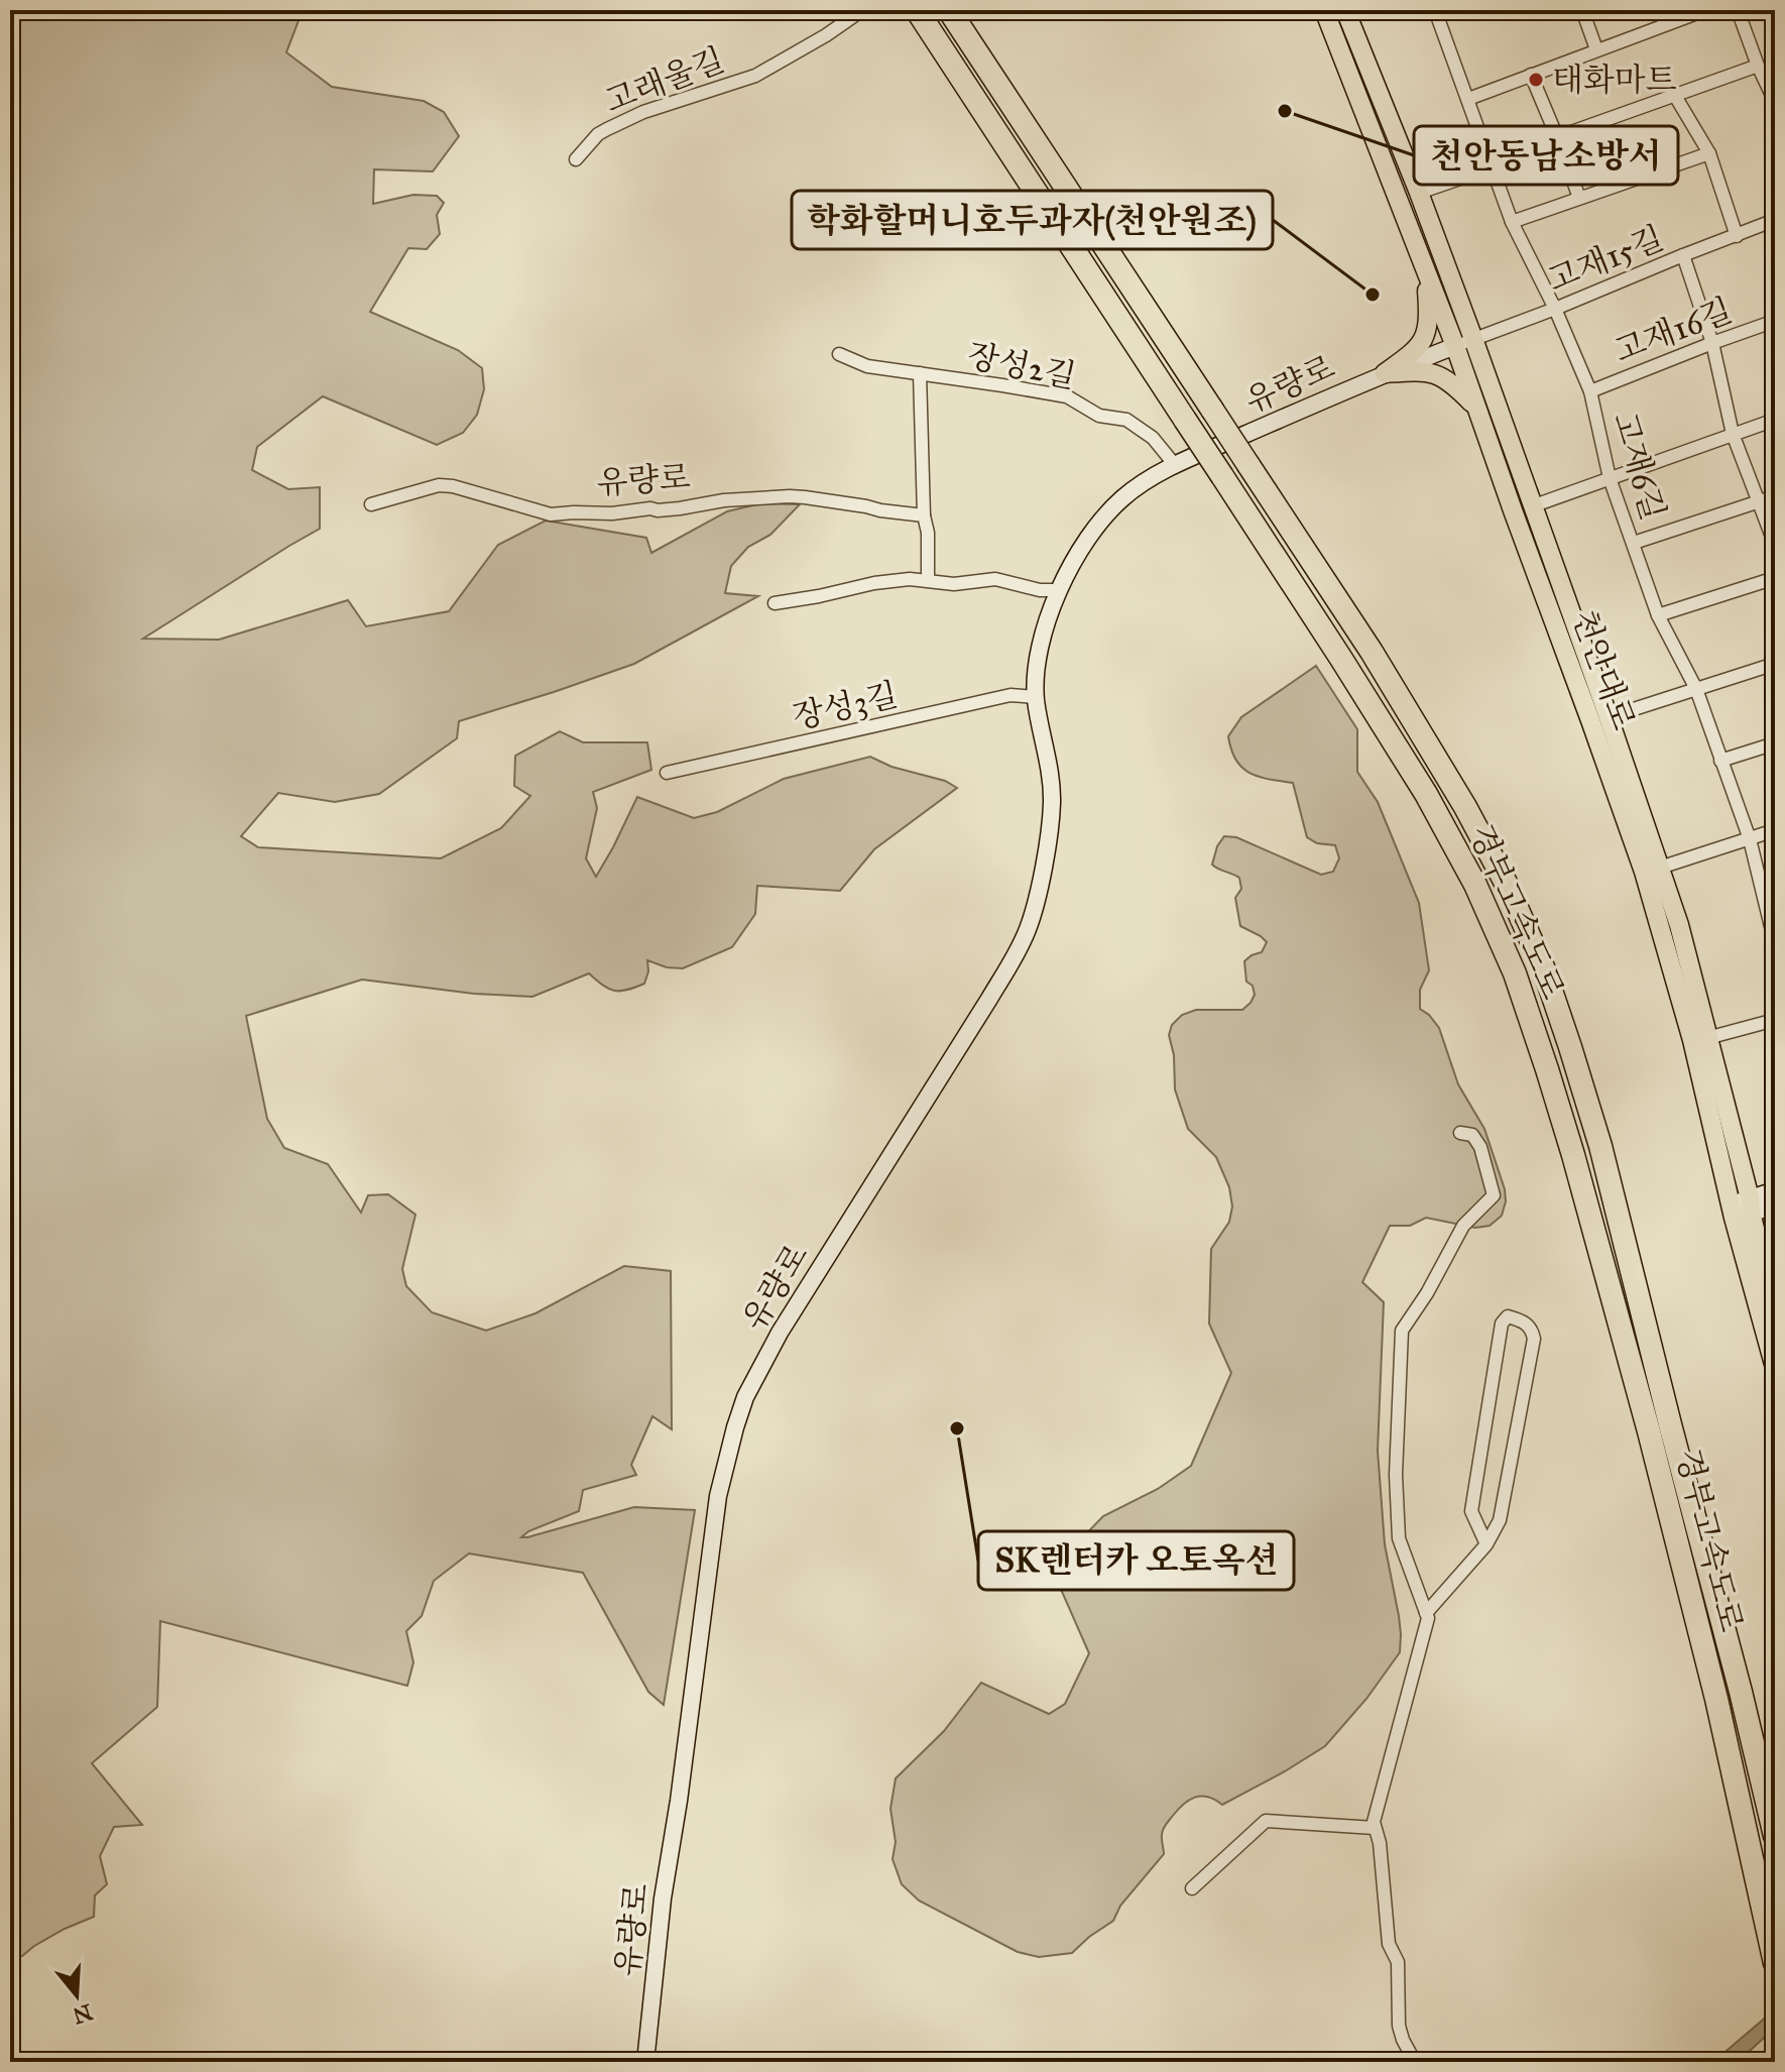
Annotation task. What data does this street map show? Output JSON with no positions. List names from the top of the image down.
{
  "streets": {
    "highway": ["경부고속도로"],
    "main road": ["천안대로"],
    "street": [
      "고래울길",
      "고재15길",
      "고재16길",
      "장성2길",
      "유량로",
      "고재6길",
      "장성3길"
    ]
  },
  "crossings": [
    ["고재15길", "유량로"],
    ["고재15길", "고재6길"],
    ["고재15길", "천안대로"],
    ["고재16길", "고재6길"],
    ["장성2길", "유량로"],
    ["유량로", "천안대로"],
    ["유량로", "장성3길"]
  ],
  "places": [
    "태화마트",
    "천안동남소방서",
    "학화할머니호두과자(천안원조)",
    "SK렌터카 오토옥션"
  ],
  "north": "bottom"
}
